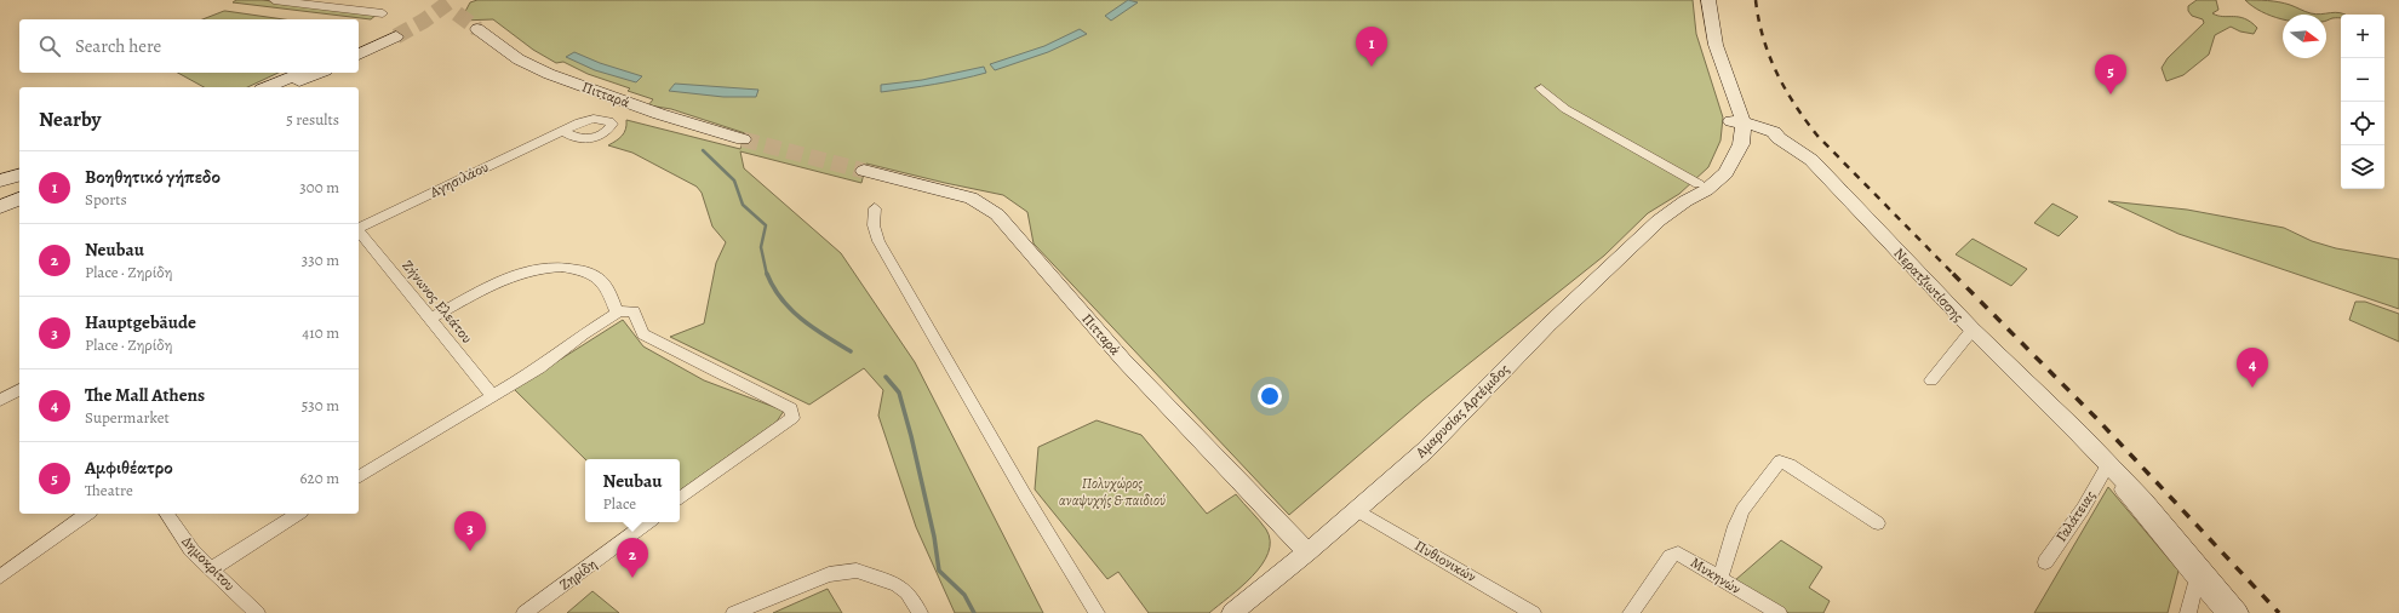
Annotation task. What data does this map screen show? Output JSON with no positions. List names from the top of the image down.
{
  "streets": {
    "street": [
      "Πιτταρά",
      "Αγησιλάου",
      "Νερατζιωτίσσης",
      "Ζήνωνος Ελεάτου",
      "Αμαρυσίας Αρτέμιδος",
      "Γαλάτειας",
      "Πυθιονικών",
      "Δημοκρίτου",
      "Ζηρίδη",
      "Μυκηνών"
    ]
  },
  "crossings": [
    ["Πιτταρά", "Αμαρυσίας Αρτέμιδος"],
    ["Νερατζιωτίσσης", "Αμαρυσίας Αρτέμιδος"],
    ["Νερατζιωτίσσης", "Γαλάτειας"],
    ["Αμαρυσίας Αρτέμιδος", "Πυθιονικών"]
  ],
  "parks": ["Πολυχώρος αναψυχής & παιδιού"],
  "north": "right",
  "page": {
    "map_buttons": ["+", "−"],
    "search": "Search here",
    "pins": [
      "1",
      "5",
      "4",
      "3",
      "2"
    ],
    "heading": ["Nearby", "5 results"],
    "list": [
      {
        "mark": "1",
        "name": "Βοηθητικό γήπεδο",
        "note": "Sports",
        "value": "300 m"
      },
      {
        "mark": "2",
        "name": "Neubau",
        "note": "Place · Ζηρίδη",
        "value": "330 m"
      },
      {
        "mark": "3",
        "name": "Hauptgebäude",
        "note": "Place · Ζηρίδη",
        "value": "410 m"
      },
      {
        "mark": "4",
        "name": "The Mall Athens",
        "note": "Supermarket",
        "value": "530 m"
      },
      {
        "mark": "5",
        "name": "Αμφιθέατρο",
        "note": "Theatre",
        "value": "620 m"
      }
    ],
    "popup": ["Neubau", "Place"]
  }
}
